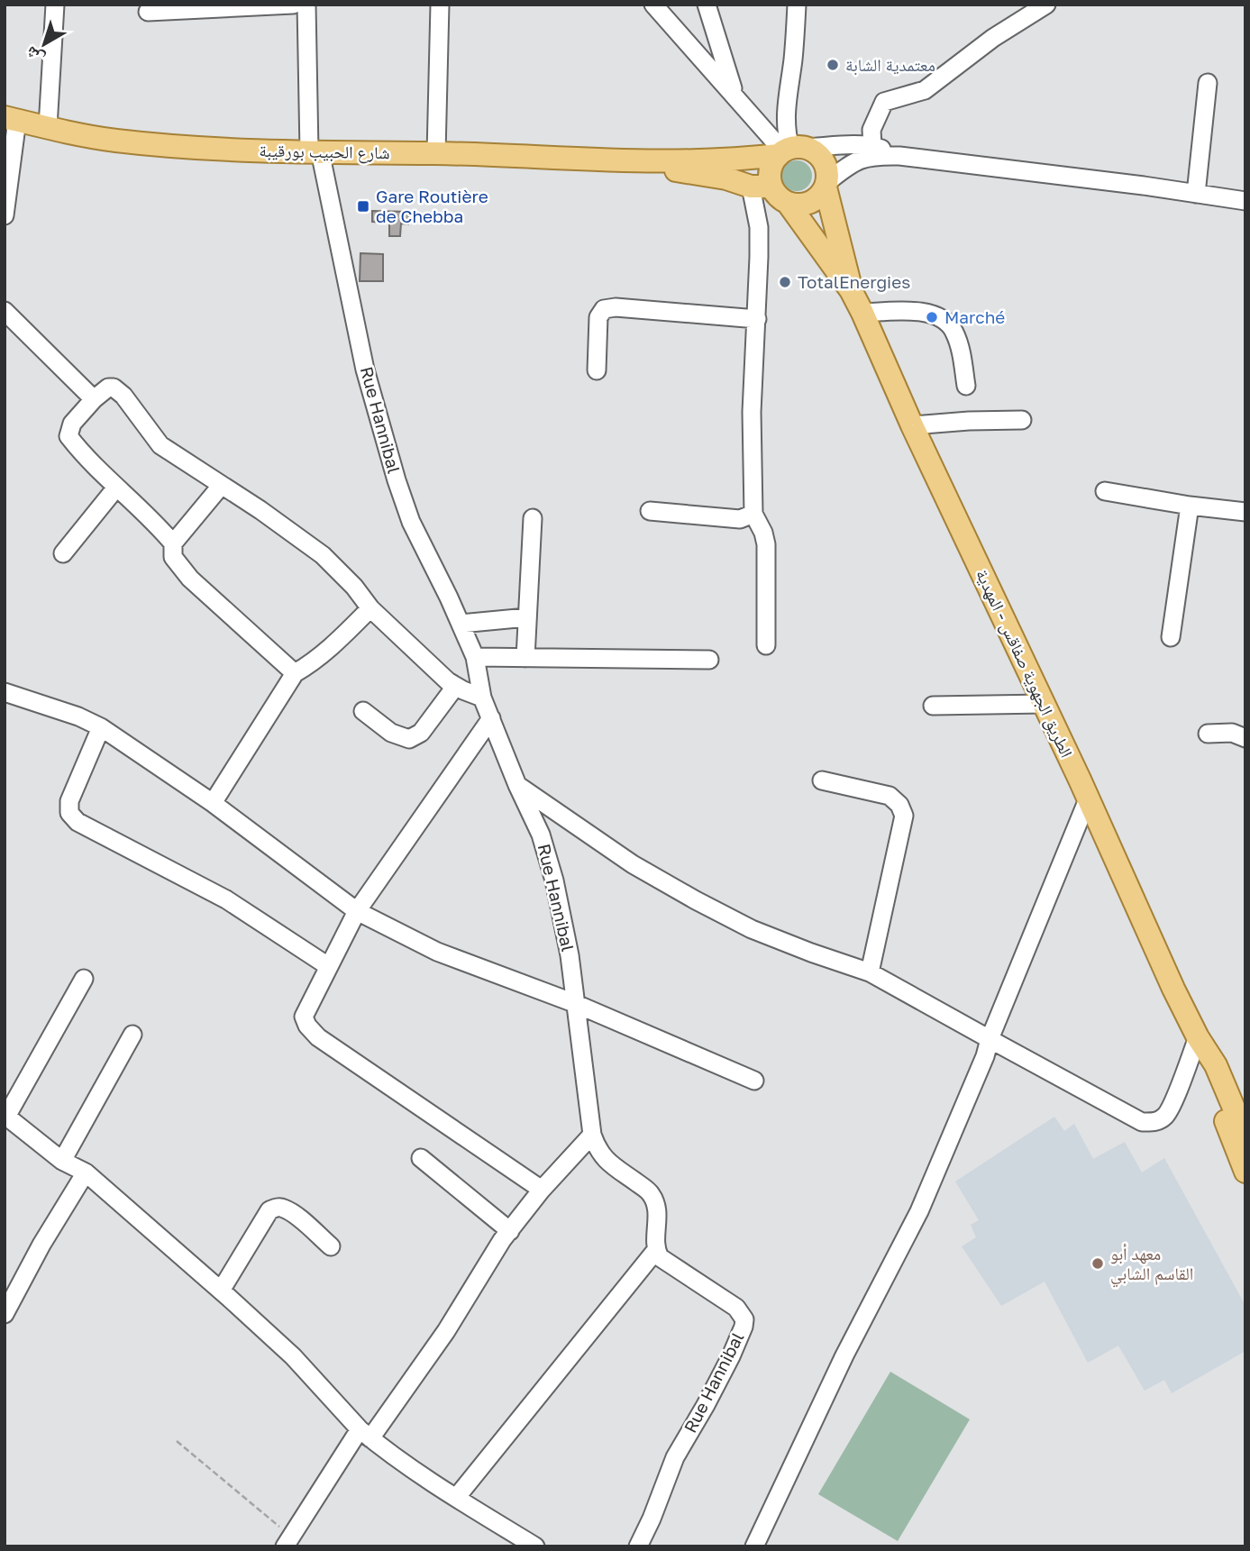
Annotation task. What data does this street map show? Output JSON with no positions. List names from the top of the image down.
{
  "streets": {
    "main road": ["شارع الحبيب بورقيبة", "الطريق الجهوية صفاقس - المهدية"],
    "street": ["Rue Hannibal"]
  },
  "crossings": [
    ["شارع الحبيب بورقيبة", "Rue Hannibal"],
    ["شارع الحبيب بورقيبة", "الطريق الجهوية صفاقس - المهدية"]
  ],
  "places": {
    "other": [
      "معتمدية الشابة",
      "TotalEnergies",
      "Marché",
      "معهد أبو القاسم الشابي"
    ],
    "transit": ["Gare Routière de Chebba"]
  },
  "north": "bottom left"
}
